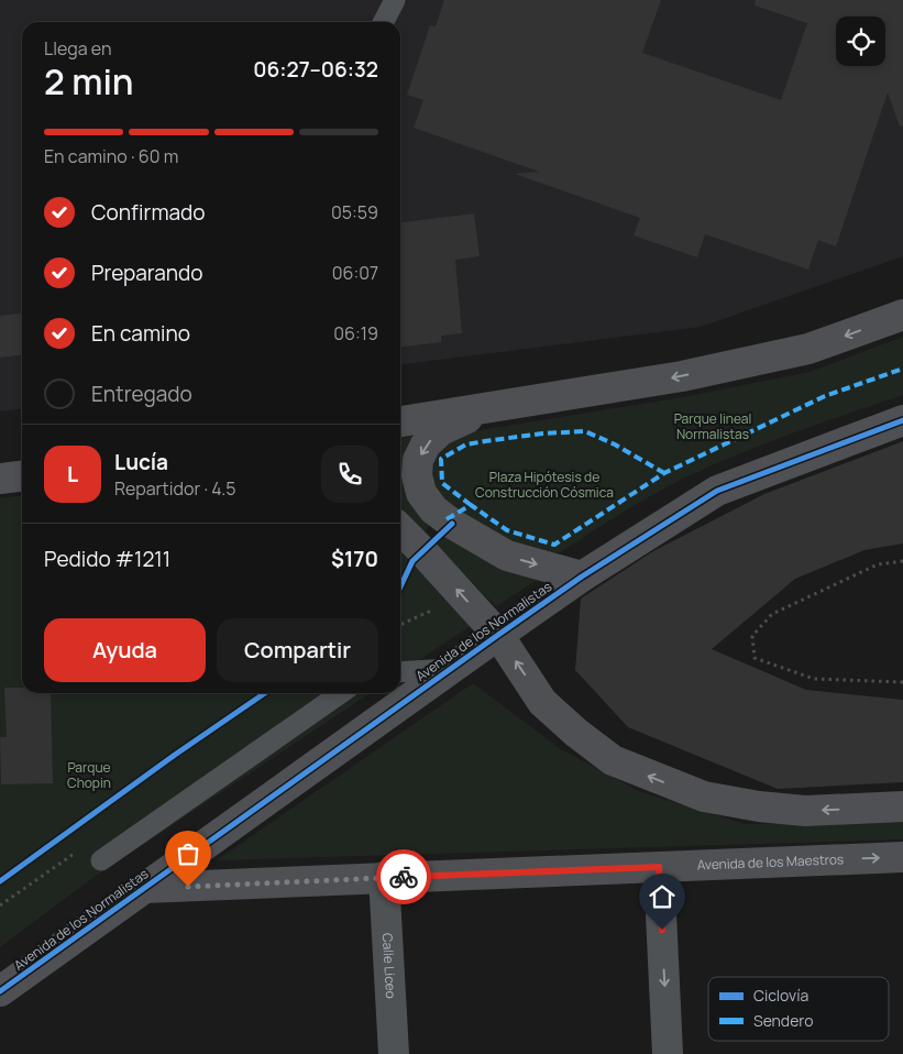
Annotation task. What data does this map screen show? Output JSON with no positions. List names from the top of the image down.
{
  "streets": {
    "street": ["Avenida de los Normalistas", "Avenida de los Maestros", "Calle Liceo"]
  },
  "crossings": [
    ["Avenida de los Normalistas", "Avenida de los Maestros"],
    ["Avenida de los Maestros", "Calle Liceo"]
  ],
  "parks": ["Parque lineal Normalistas", "Plaza Hipótesis de Construcción Cósmica", "Parque Chopin"],
  "legend": ["Ciclovía", "Sendero"],
  "page": {
    "heading": ["2 min", "Llega en", "06:27–06:32"],
    "panel": [
      "Lucía",
      "Repartidor · 4.5",
      "Pedido #1211",
      "$170"
    ],
    "bar": "En camino · 60 m",
    "list": [
      ["Confirmado", "05:59"],
      ["Preparando", "06:07"],
      ["En camino", "06:19"],
      "Entregado"
    ],
    "round": "L",
    "buttons": ["Ayuda", "Compartir"]
  }
}
